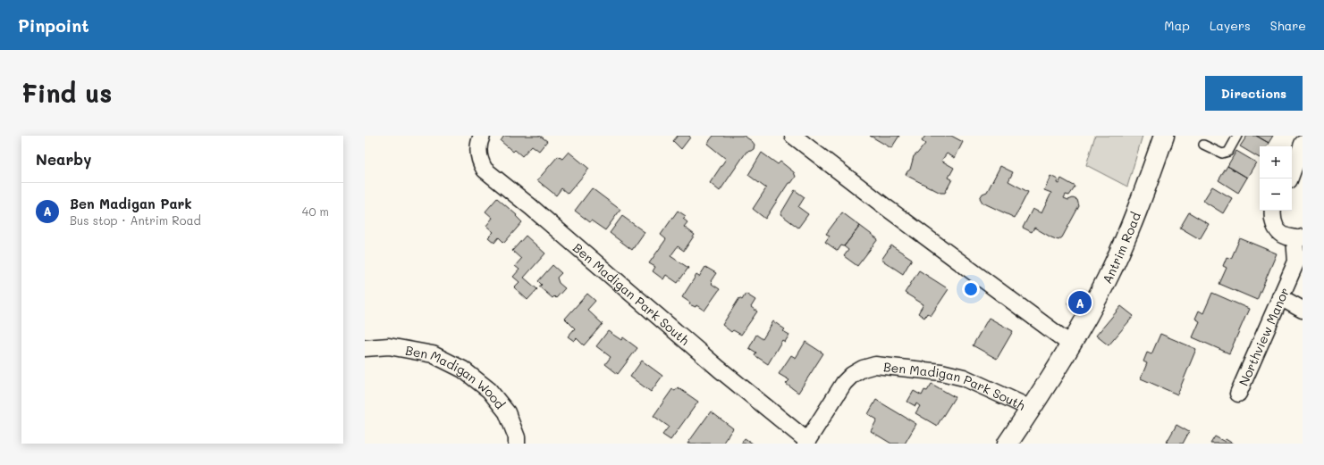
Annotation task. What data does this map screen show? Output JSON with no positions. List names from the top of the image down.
{
  "streets": {
    "main road": ["Antrim Road"],
    "street": ["Ben Madigan Park South", "Northview Manor", "Ben Madigan Wood"]
  },
  "crossings": [
    ["Antrim Road", "Ben Madigan Park South"]
  ],
  "page": {
    "header": "Pinpoint",
    "nav": ["Map", "Layers", "Share"],
    "buttons": "Directions",
    "title": "Find us",
    "heading": "Nearby",
    "map_buttons": ["+", "−"],
    "list": [
      {
        "mark": "A",
        "name": "Ben Madigan Park",
        "note": "Bus stop · Antrim Road",
        "value": "40 m"
      }
    ],
    "pins": "A"
  }
}
